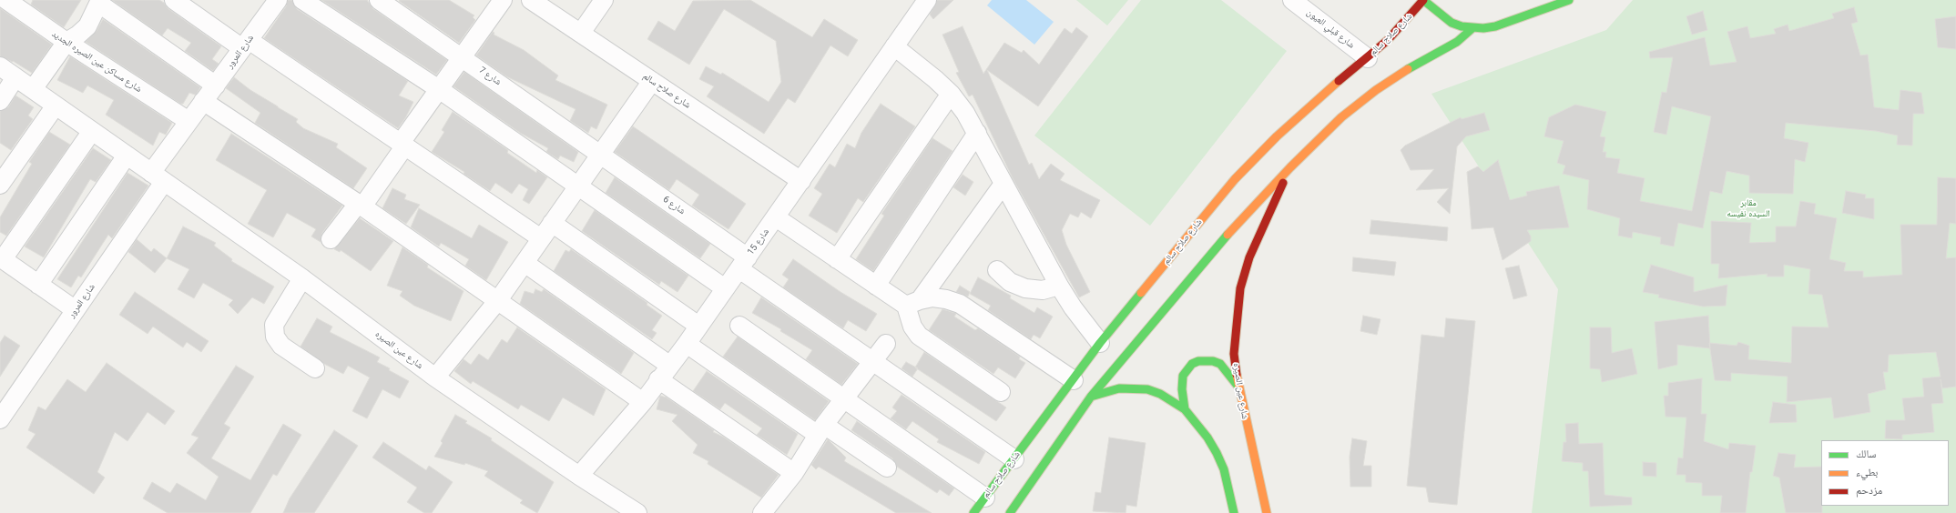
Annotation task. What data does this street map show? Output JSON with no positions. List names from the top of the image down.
{
  "streets": {
    "main road": ["شارع صلاح سالم", "شارع عين الصيره"],
    "street": [
      "شارع قبلي العيون",
      "شارع المرور",
      "شارع مساكن عين الصيره الجديد",
      "شارع 7",
      "شارع 6",
      "شارع 15"
    ]
  },
  "crossings": [
    ["شارع قبلي العيون", "شارع صلاح سالم"],
    ["شارع صلاح سالم", "شارع 6"],
    ["شارع صلاح سالم", "شارع 15"],
    ["شارع المرور", "شارع مساكن عين الصيره الجديد"],
    ["شارع المرور", "شارع عين الصيره"],
    ["شارع 7", "شارع 6"],
    ["شارع 6", "شارع 15"],
    ["شارع 15", "شارع عين الصيره"]
  ],
  "parks": ["مقابر السيده نفيسه"],
  "legend": ["سالك", "بطيء", "مزدحم"]
}
